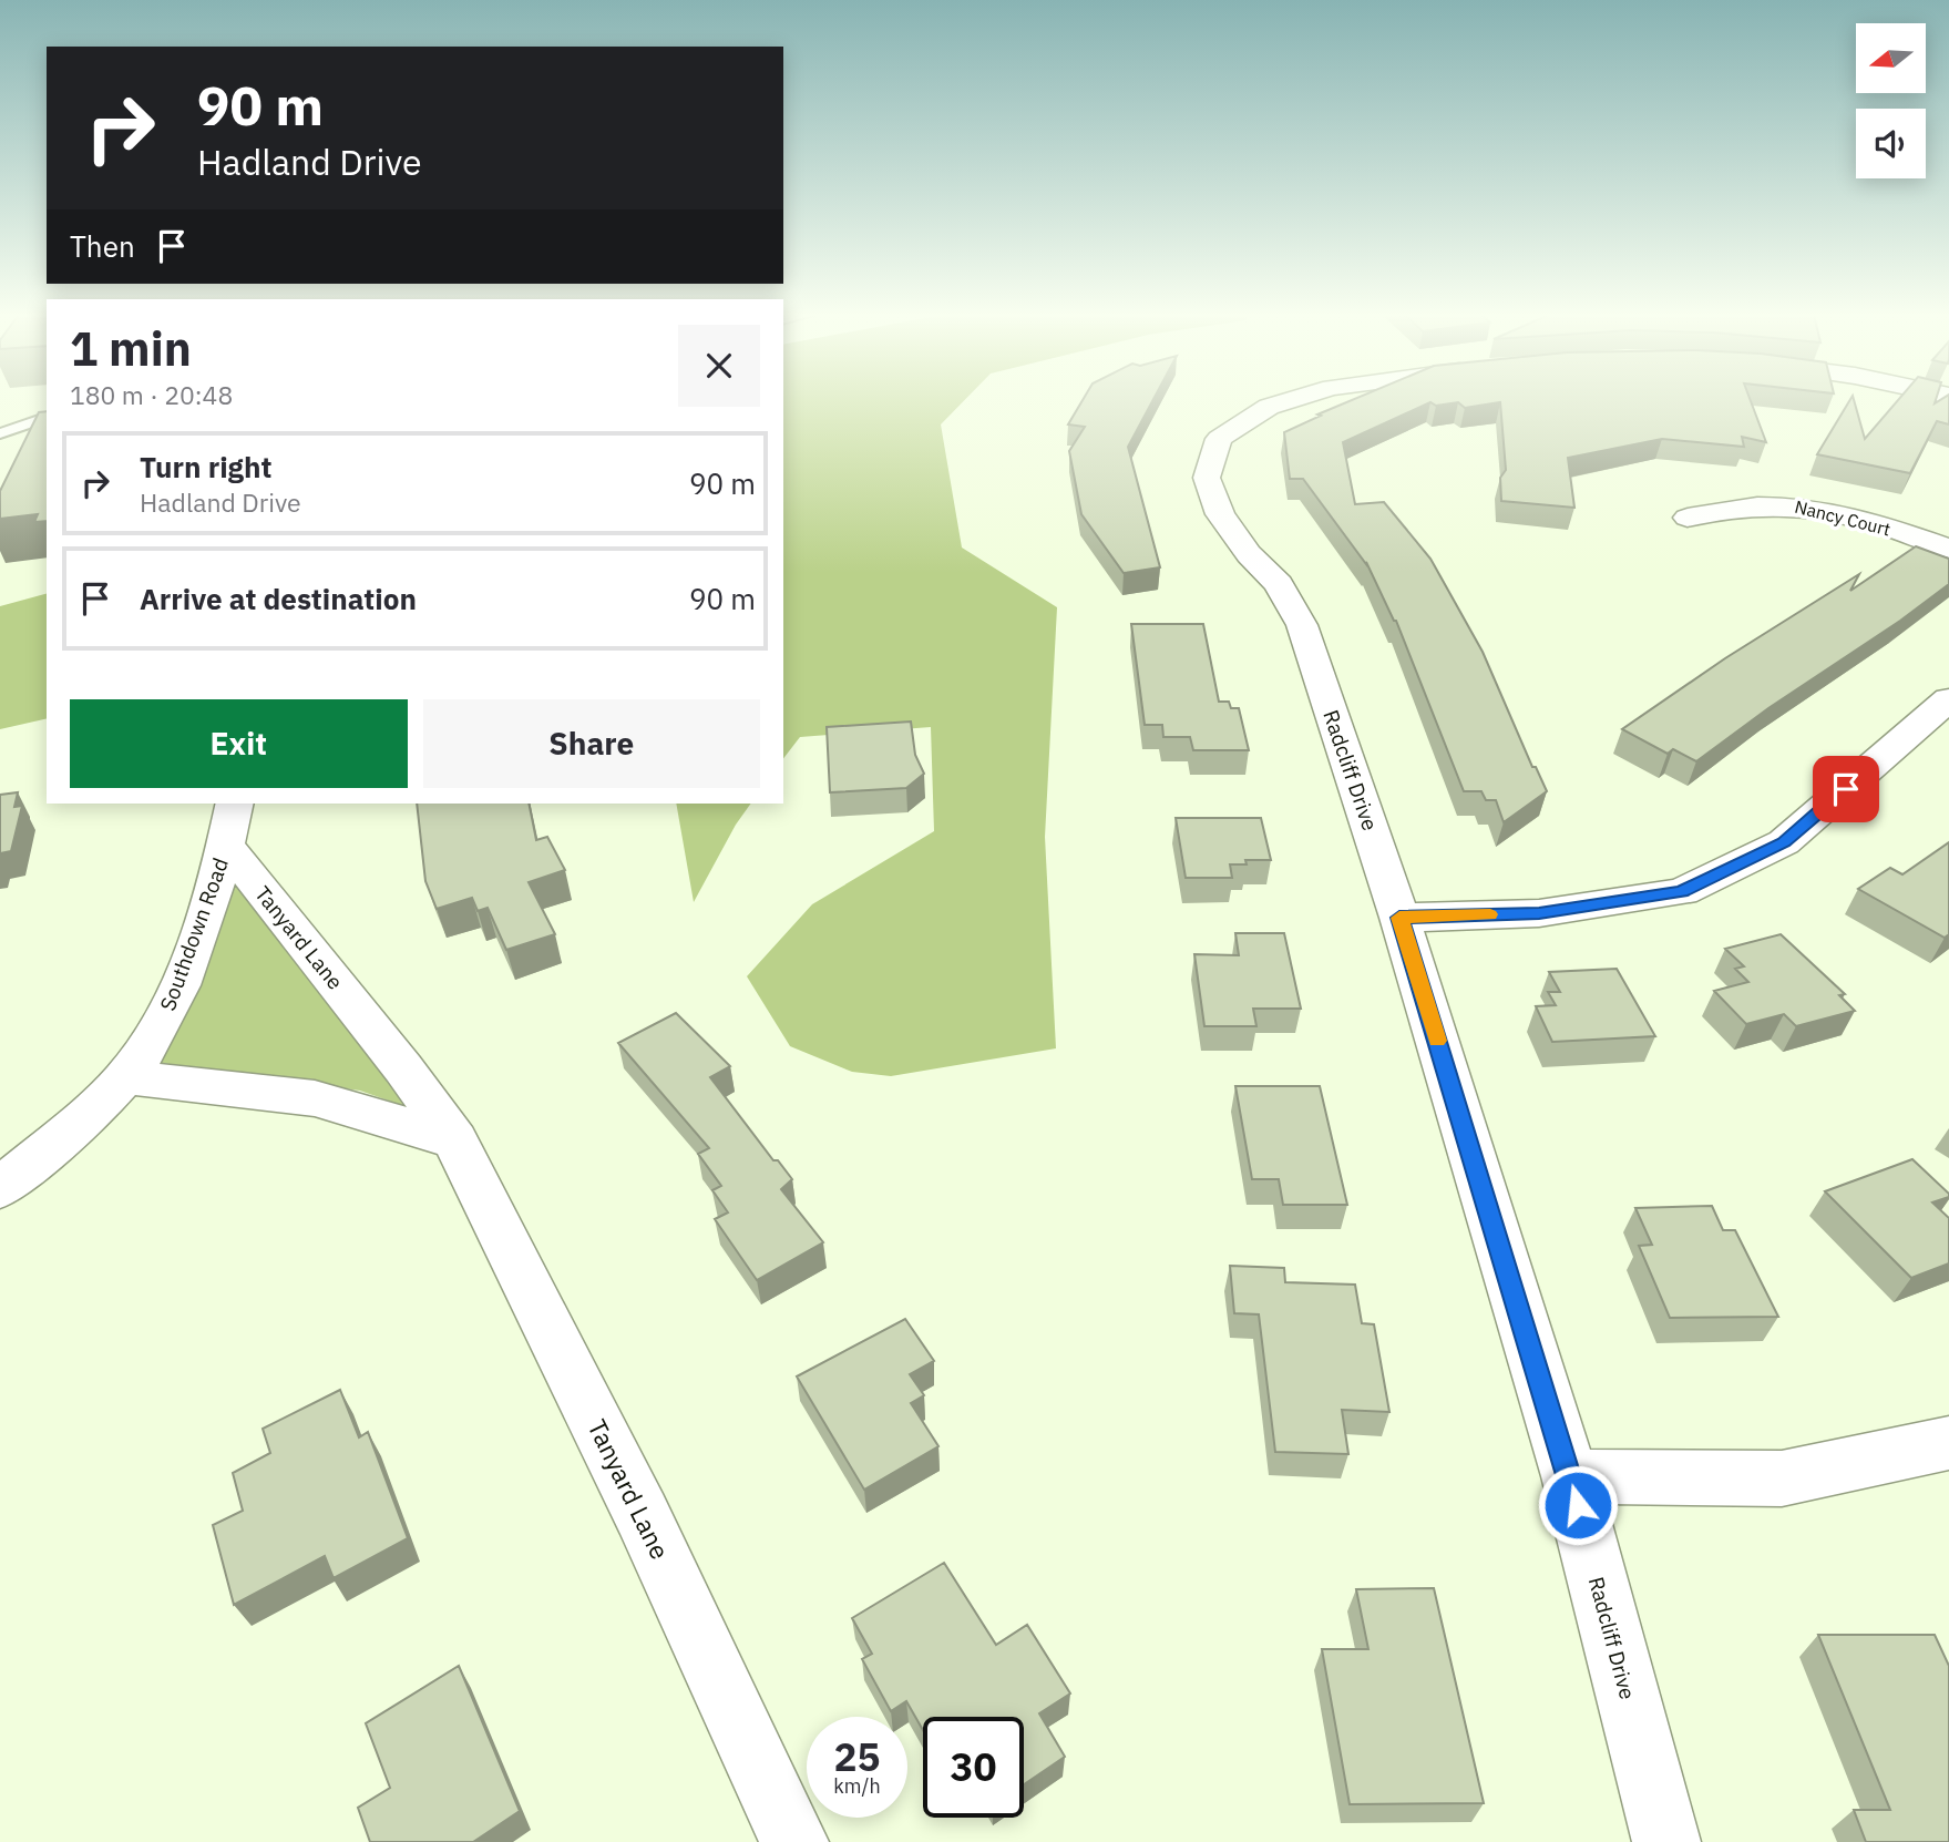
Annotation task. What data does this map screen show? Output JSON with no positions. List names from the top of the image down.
{
  "streets": {
    "street": [
      "Nancy Court",
      "Radcliff Drive",
      "Southdown Road",
      "Tanyard Lane"
    ]
  },
  "crossings": [
    ["Southdown Road", "Tanyard Lane"]
  ],
  "north": "left",
  "page": {
    "turn": ["90 m", "Hadland Drive"],
    "then": "Then",
    "heading": ["1 min", "180 m · 20:48"],
    "list": [
      {
        "name": "Turn right",
        "note": "Hadland Drive",
        "value": "90 m"
      },
      {
        "name": "Arrive at destination",
        "value": "90 m"
      }
    ],
    "buttons": ["Exit", "Share"],
    "speed": "25 km/h",
    "limit": "30"
  }
}
